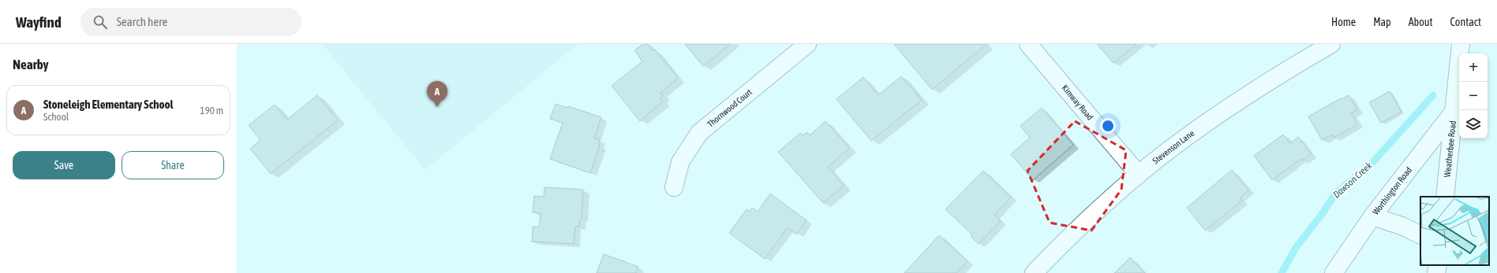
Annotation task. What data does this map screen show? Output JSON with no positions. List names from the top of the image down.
{
  "streets": {
    "street": [
      "Kimway Road",
      "Thornwood Court",
      "Stevenson Lane",
      "Weatherbee Road",
      "Worthington Road"
    ]
  },
  "crossings": [
    ["Kimway Road", "Stevenson Lane"],
    ["Weatherbee Road", "Worthington Road"]
  ],
  "water": ["Dawson Creek"],
  "page": {
    "header": "Wayfind",
    "search": "Search here",
    "nav": [
      "Home",
      "Map",
      "About",
      "Contact"
    ],
    "heading": "Nearby",
    "map_buttons": ["+", "−"],
    "pins": "A",
    "list": [
      {
        "mark": "A",
        "name": "Stoneleigh Elementary School",
        "note": "School",
        "value": "190 m"
      }
    ],
    "buttons": ["Save", "Share"]
  }
}
